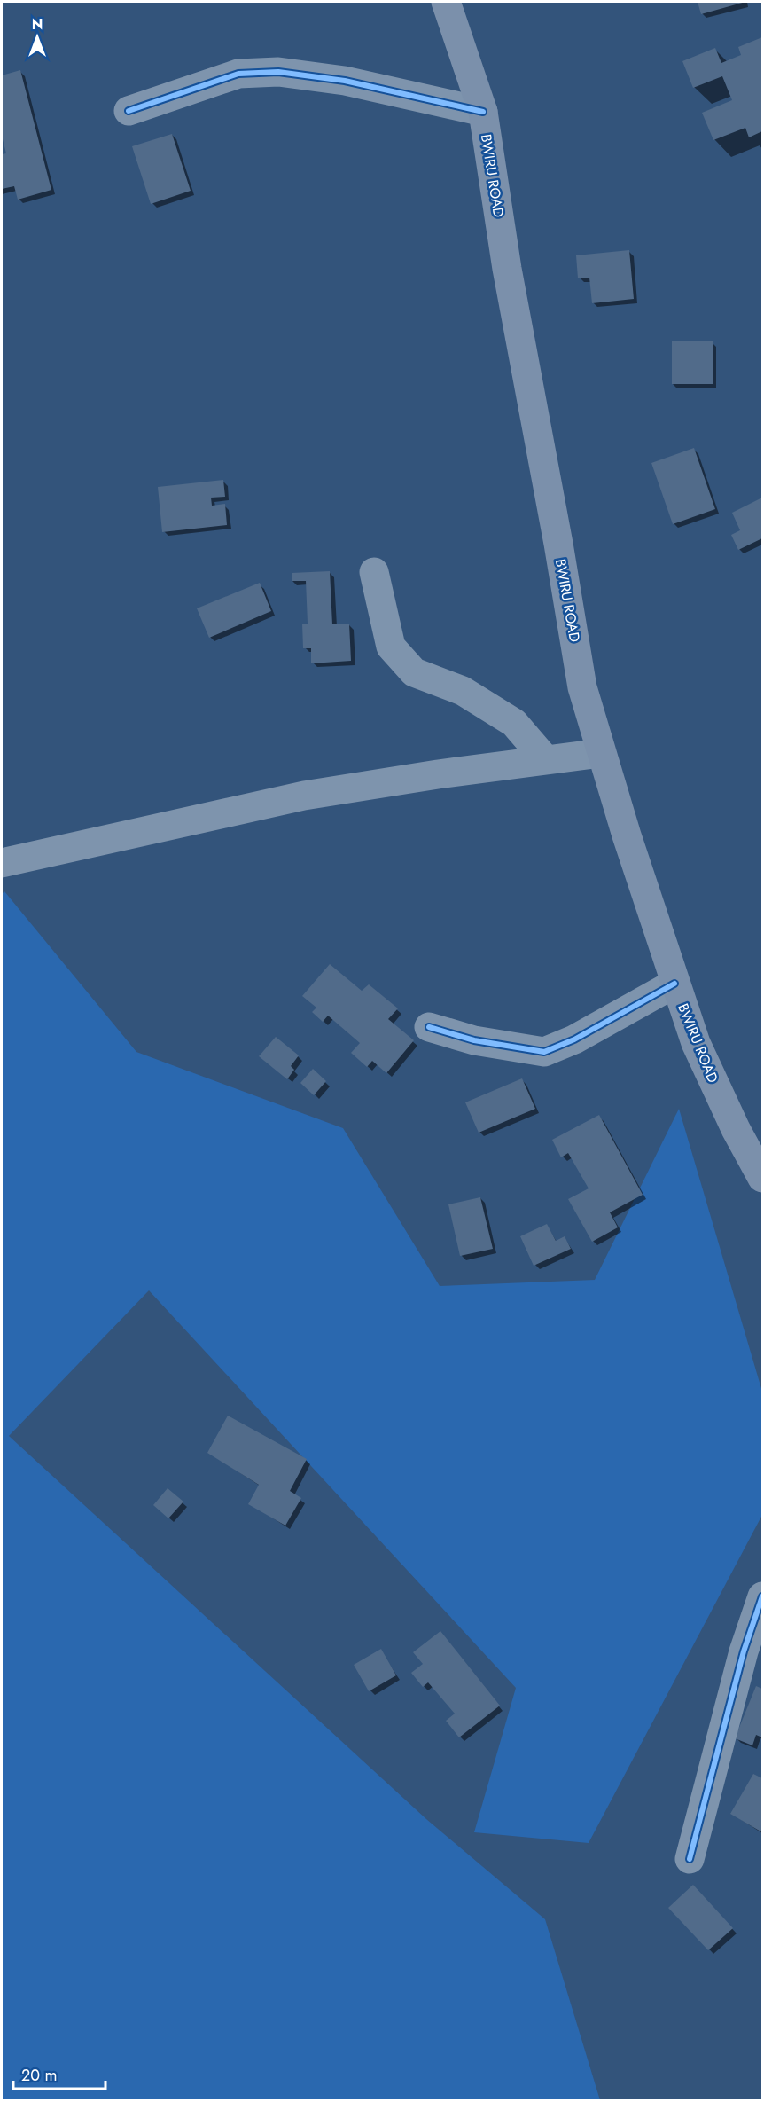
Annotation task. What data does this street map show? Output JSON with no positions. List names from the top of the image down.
{
  "streets": {
    "main road": ["BWIRU ROAD"]
  },
  "scale_bar": "20 m",
  "north": "top"
}
